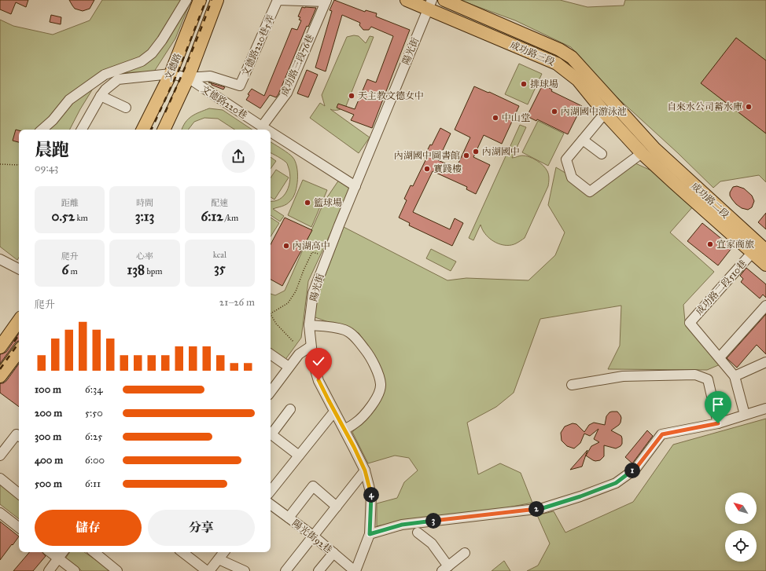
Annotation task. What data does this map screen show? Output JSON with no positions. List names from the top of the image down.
{
  "streets": {
    "main road": ["成功路三段", "文德路", "成功路二段"],
    "street": [
      "文德路220巷5弄",
      "陽光街",
      "成功路三段76巷",
      "文德路220巷",
      "成功路二段510巷",
      "陽光街92巷"
    ]
  },
  "crossings": [
    ["文德路220巷5弄", "成功路三段76巷"],
    ["文德路220巷5弄", "文德路"],
    ["文德路220巷5弄", "文德路220巷"],
    ["陽光街", "成功路三段"],
    ["陽光街", "文德路220巷"],
    ["陽光街", "陽光街92巷"],
    ["成功路三段", "成功路二段"],
    ["成功路三段76巷", "文德路220巷"],
    ["文德路", "文德路220巷"],
    ["成功路二段", "成功路二段510巷"]
  ],
  "places": [
    "排球場",
    "天主教文德女中",
    "自來水公司蓄水庫",
    "內湖國中游泳池",
    "中山堂",
    "內湖國中",
    "內湖國中圖書館",
    "實踐樓",
    "籃球場",
    "宜家商旅",
    "內湖高中"
  ],
  "north": "top left",
  "page": {
    "heading": ["晨跑", "09:43"],
    "stats": [
      ["距離", "0.52 km"],
      ["時間", "3:13"],
      ["配速", "6:12 /km"],
      ["爬升", "6 m"],
      ["心率", "138 bpm"],
      ["kcal", "35"]
    ],
    "chart": ["爬升", "21–26 m"],
    "list": [
      {
        "name": "100 m",
        "note": "6:34"
      },
      {
        "name": "200 m",
        "note": "5:50"
      },
      {
        "name": "300 m",
        "note": "6:25"
      },
      {
        "name": "400 m",
        "note": "6:00"
      },
      {
        "name": "500 m",
        "note": "6:11"
      }
    ],
    "pins": [
      "1",
      "4",
      "2",
      "3"
    ],
    "buttons": ["儲存", "分享"]
  }
}
